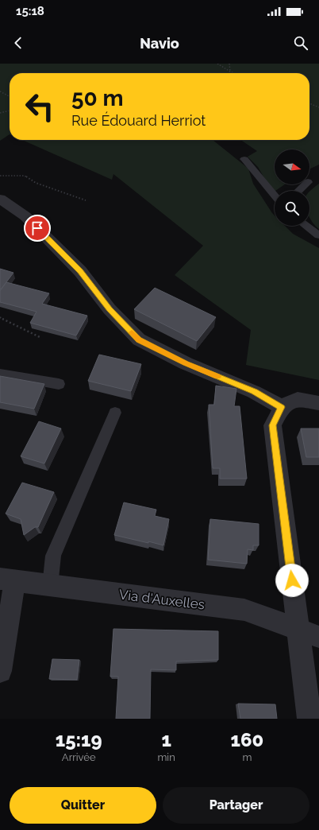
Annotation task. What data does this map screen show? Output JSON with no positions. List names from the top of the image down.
{
  "streets": {
    "street": ["Via d'Auxelles"]
  },
  "north": "right",
  "page": {
    "status": "15:18",
    "header": "Navio",
    "turn": ["50 m", "Rue Édouard Herriot"],
    "eta": [
      "15:19",
      "Arrivée",
      "1",
      "min",
      "160",
      "m"
    ],
    "buttons": ["Quitter", "Partager"]
  }
}
